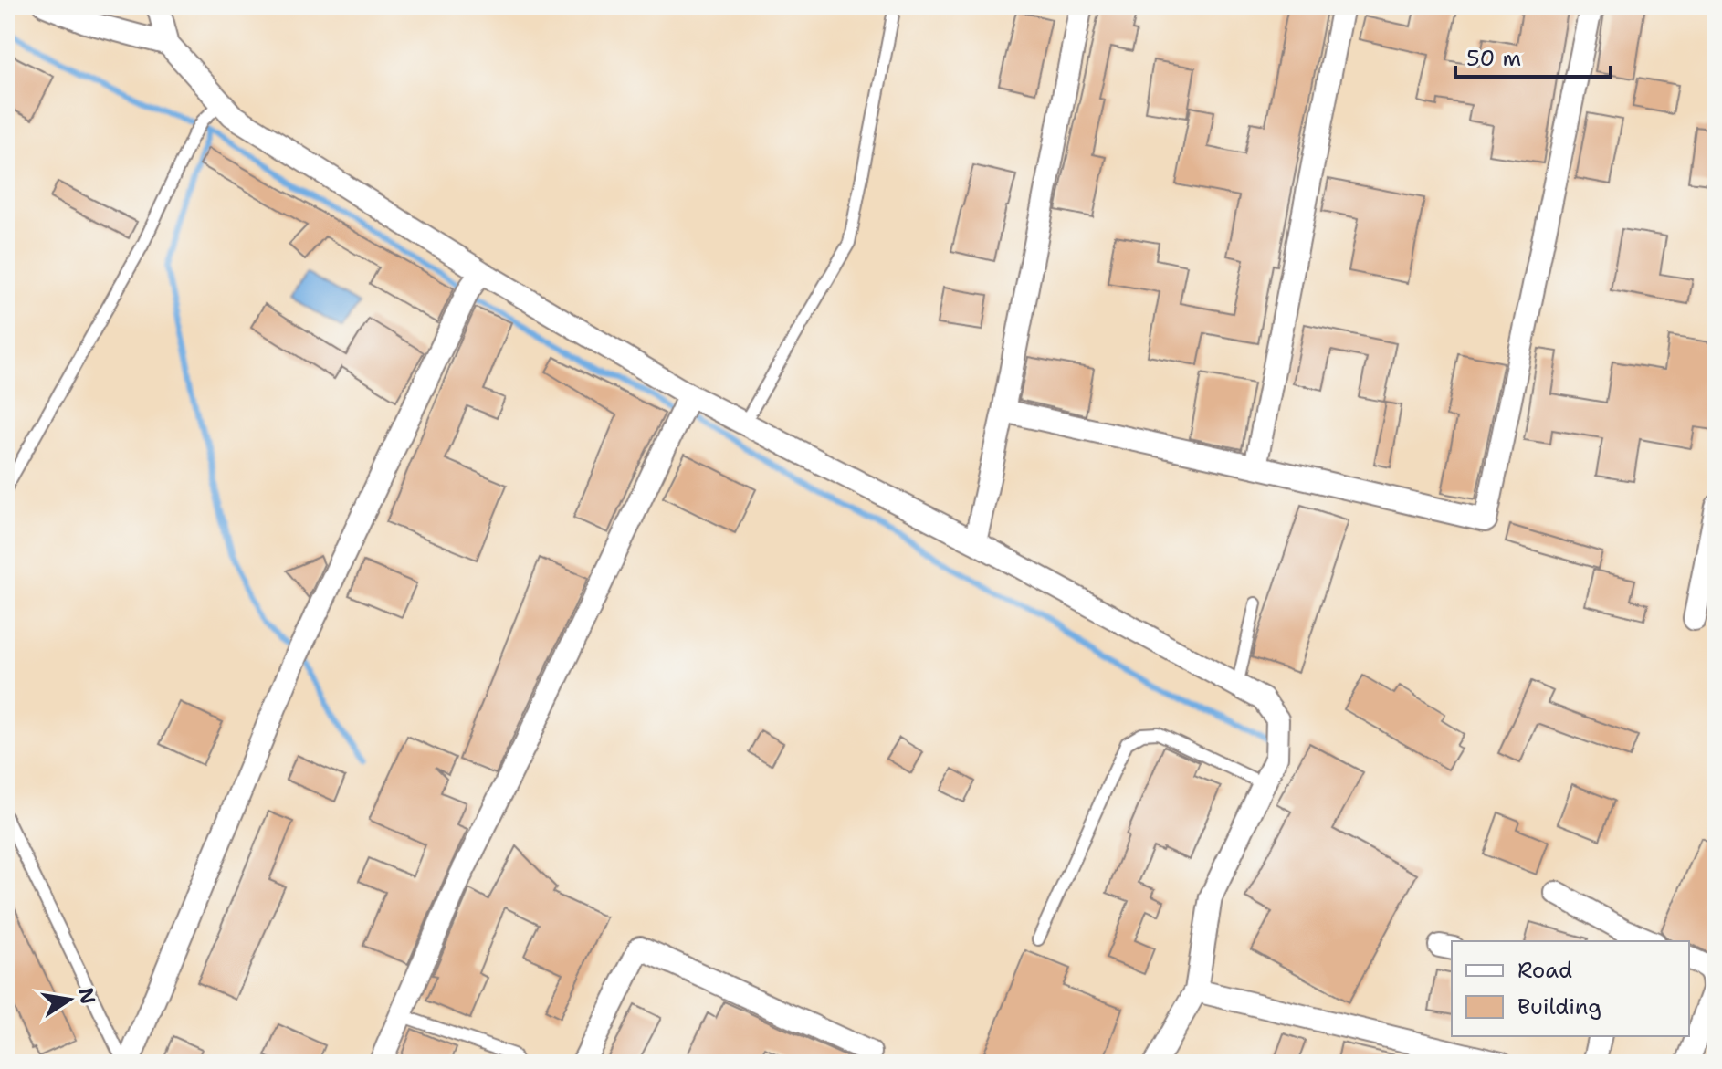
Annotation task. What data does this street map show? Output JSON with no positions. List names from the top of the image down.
{
  "legend": ["Road", "Building"],
  "scale_bar": "50 m",
  "north": "right"
}
